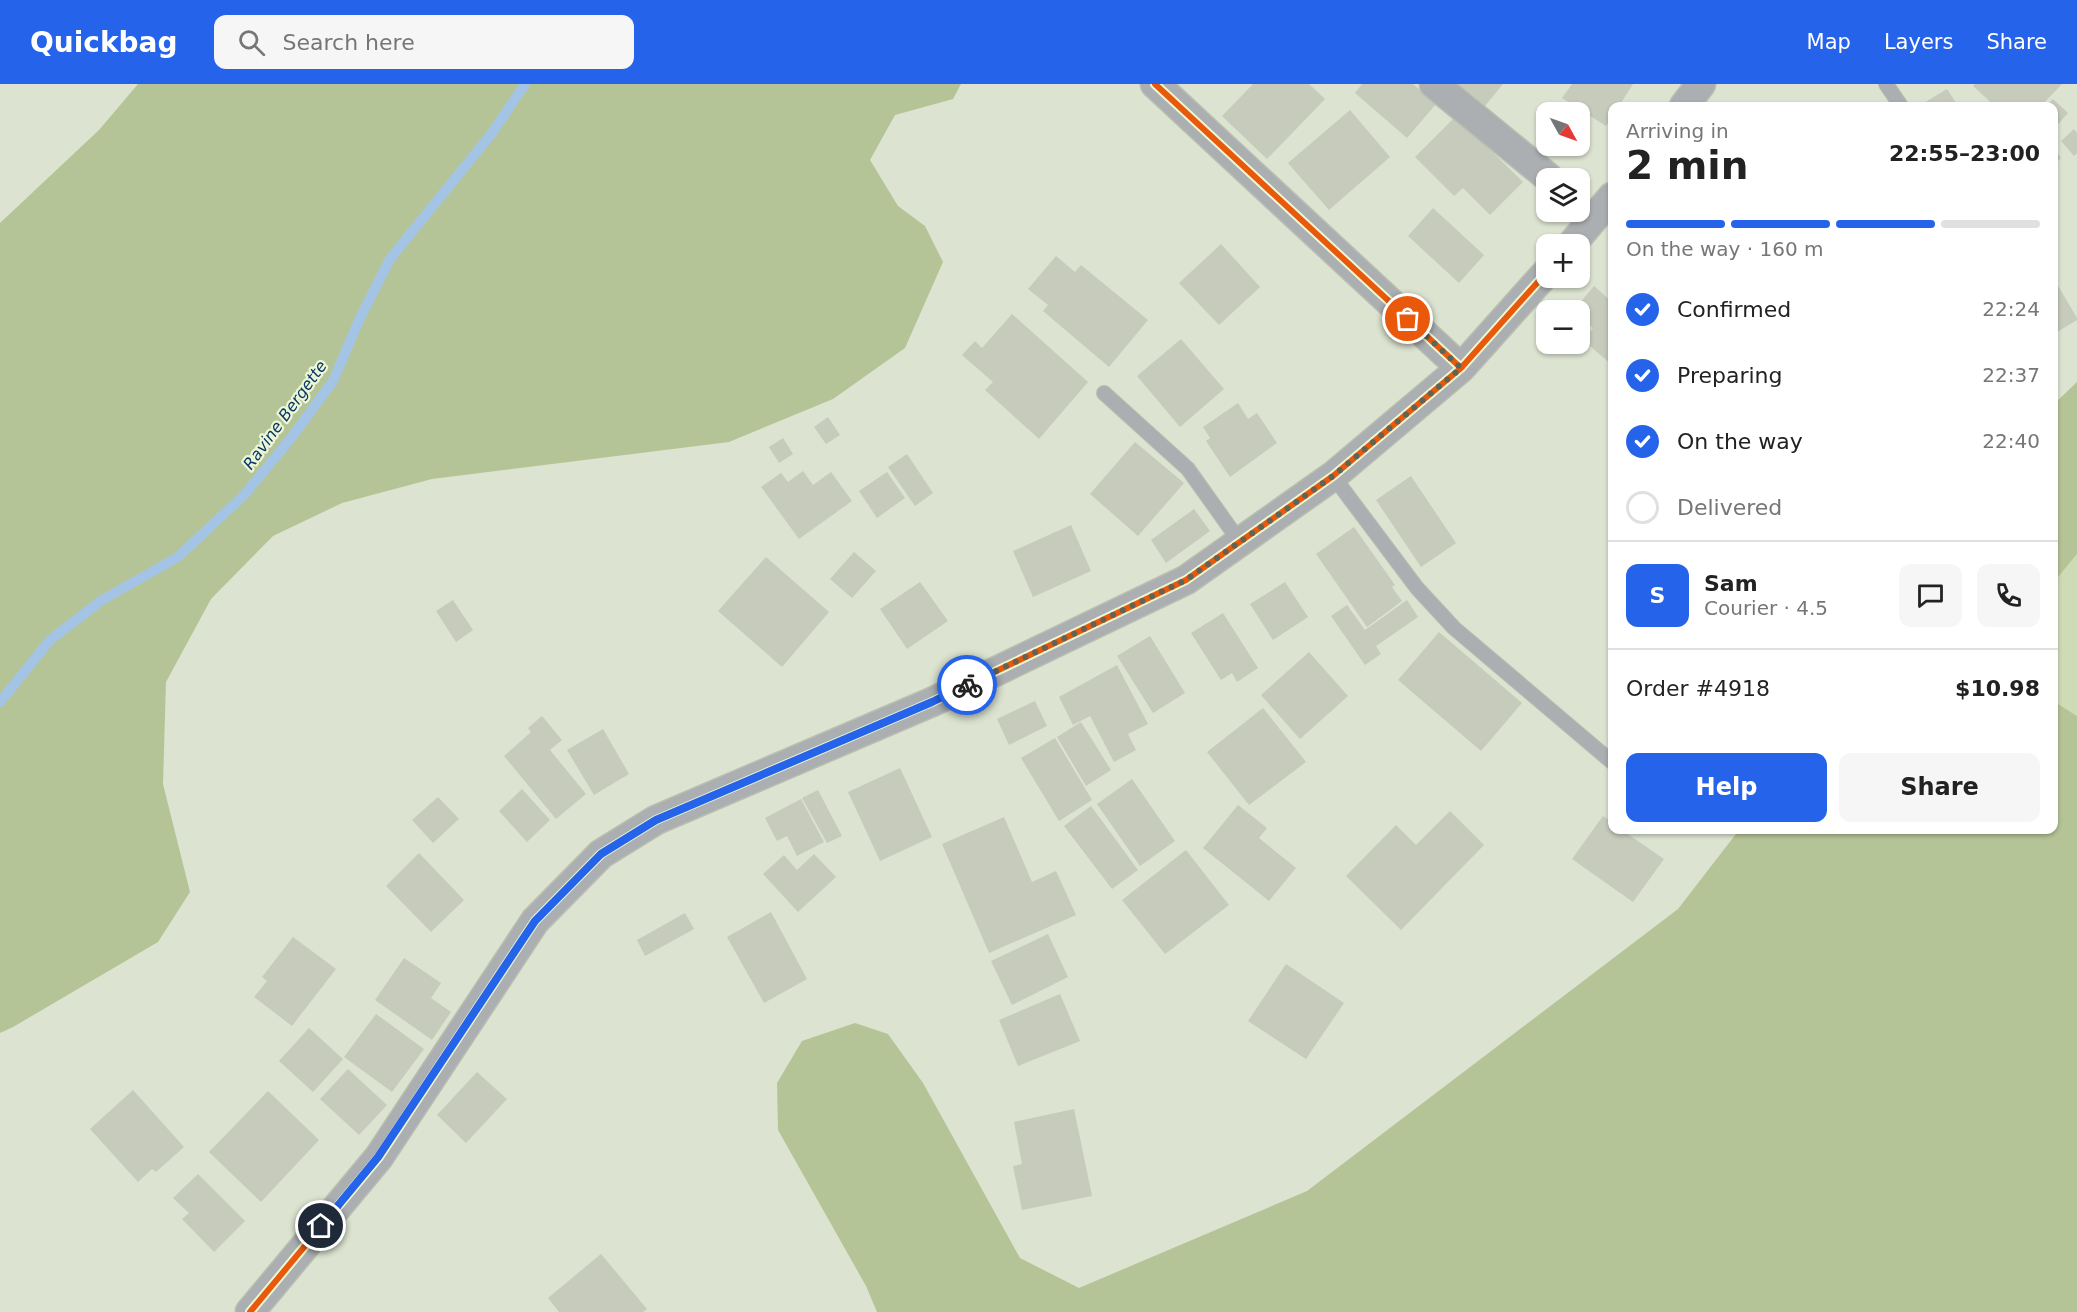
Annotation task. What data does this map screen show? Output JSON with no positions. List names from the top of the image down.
{
  "water": ["Ravine Bergette"],
  "north": "bottom right",
  "page": {
    "header": "Quickbag",
    "search": "Search here",
    "nav": ["Map", "Layers", "Share"],
    "map_buttons": ["+", "−"],
    "heading": ["2 min", "Arriving in", "22:55–23:00"],
    "panel": [
      "Sam",
      "Courier · 4.5",
      "Order #4918",
      "$10.98"
    ],
    "bar": "On the way · 160 m",
    "list": [
      ["Confirmed", "22:24"],
      ["Preparing", "22:37"],
      ["On the way", "22:40"],
      "Delivered"
    ],
    "round": "S",
    "buttons": ["Help", "Share"]
  }
}
